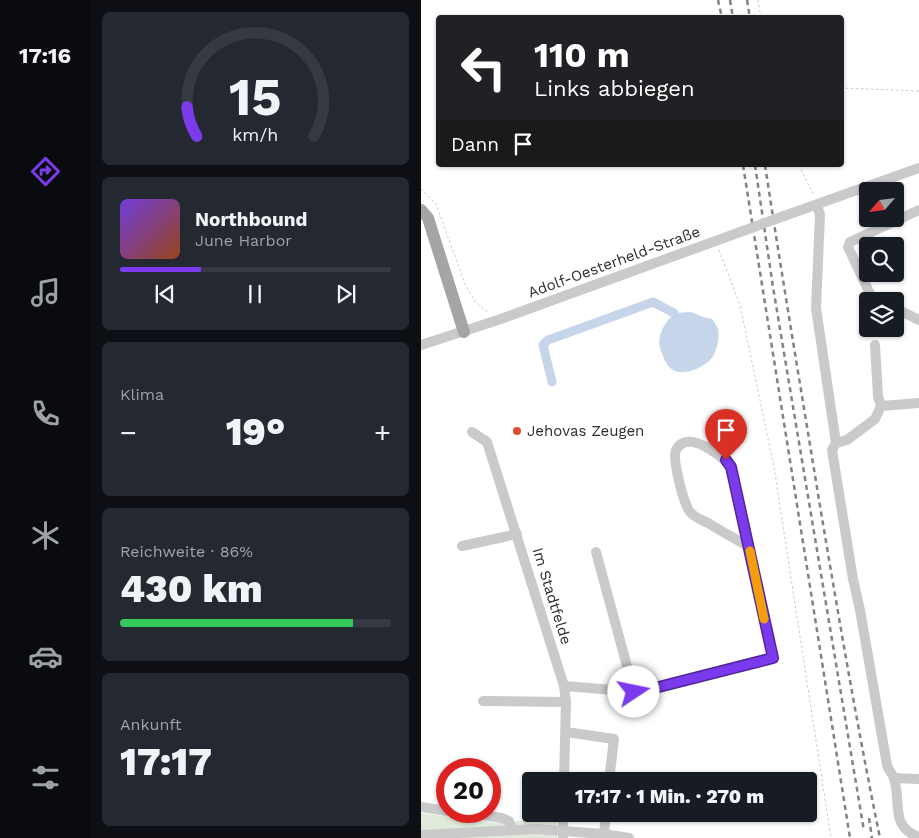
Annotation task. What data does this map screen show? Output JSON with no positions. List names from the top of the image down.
{
  "streets": {
    "street": ["Adolf-Oesterheld-Straße", "Im Stadtfelde"]
  },
  "places": ["Jehovas Zeugen"],
  "north": "bottom left",
  "page": {
    "tabs": "17:16",
    "turn": ["110 m", "Links abbiegen"],
    "then": "Dann",
    "song": ["Northbound", "June Harbor"],
    "tile": [
      "Klima",
      ["Reichweite · 86%", "430 km"],
      ["Ankunft", "17:17"]
    ],
    "heat": ["−", "19°", "+"],
    "limit": "20",
    "trip": "17:17 · 1 Min. · 270 m",
    "gauge": ["15", "km/h"]
  }
}
